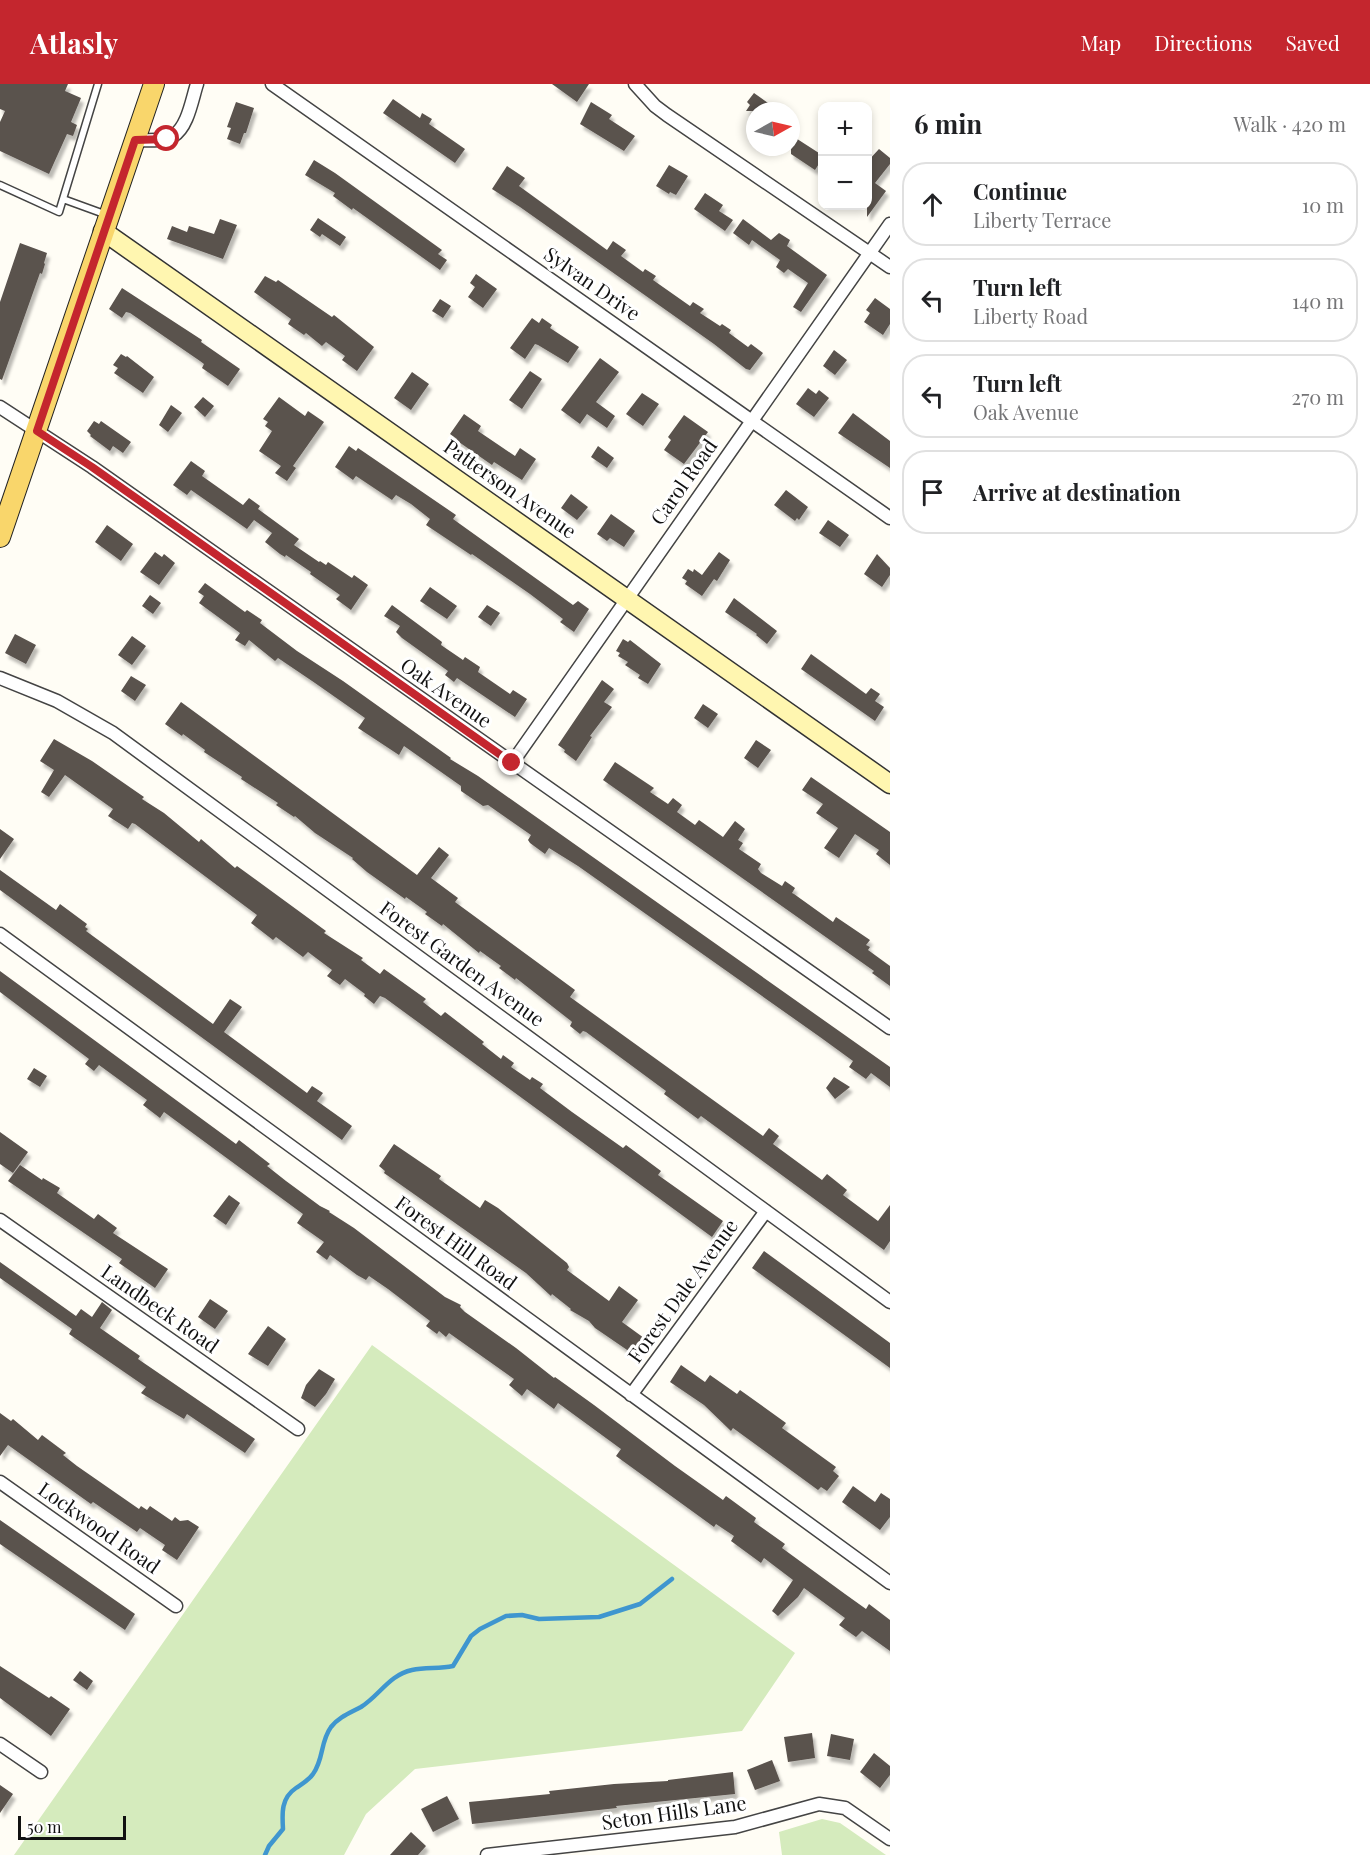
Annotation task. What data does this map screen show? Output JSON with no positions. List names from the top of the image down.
{
  "streets": {
    "main road": ["Patterson Avenue"],
    "street": [
      "Sylvan Drive",
      "Carol Road",
      "Oak Avenue",
      "Forest Garden Avenue",
      "Forest Hill Road",
      "Forest Dale Avenue",
      "Landbeck Road",
      "Lockwood Road",
      "Seton Hills Lane"
    ]
  },
  "crossings": [
    ["Sylvan Drive", "Carol Road"],
    ["Carol Road", "Patterson Avenue"],
    ["Carol Road", "Oak Avenue"],
    ["Forest Garden Avenue", "Forest Dale Avenue"],
    ["Forest Hill Road", "Forest Dale Avenue"]
  ],
  "scale_bar": "50 m",
  "north": "right",
  "page": {
    "header": "Atlasly",
    "nav": ["Map", "Directions", "Saved"],
    "heading": ["6 min", "Walk · 420 m"],
    "map_buttons": ["+", "−"],
    "list": [
      ["Continue", "Liberty Terrace", "10 m"],
      ["Turn left", "Liberty Road", "140 m"],
      ["Turn left", "Oak Avenue", "270 m"],
      "Arrive at destination"
    ],
    "scale": "50 m"
  }
}
